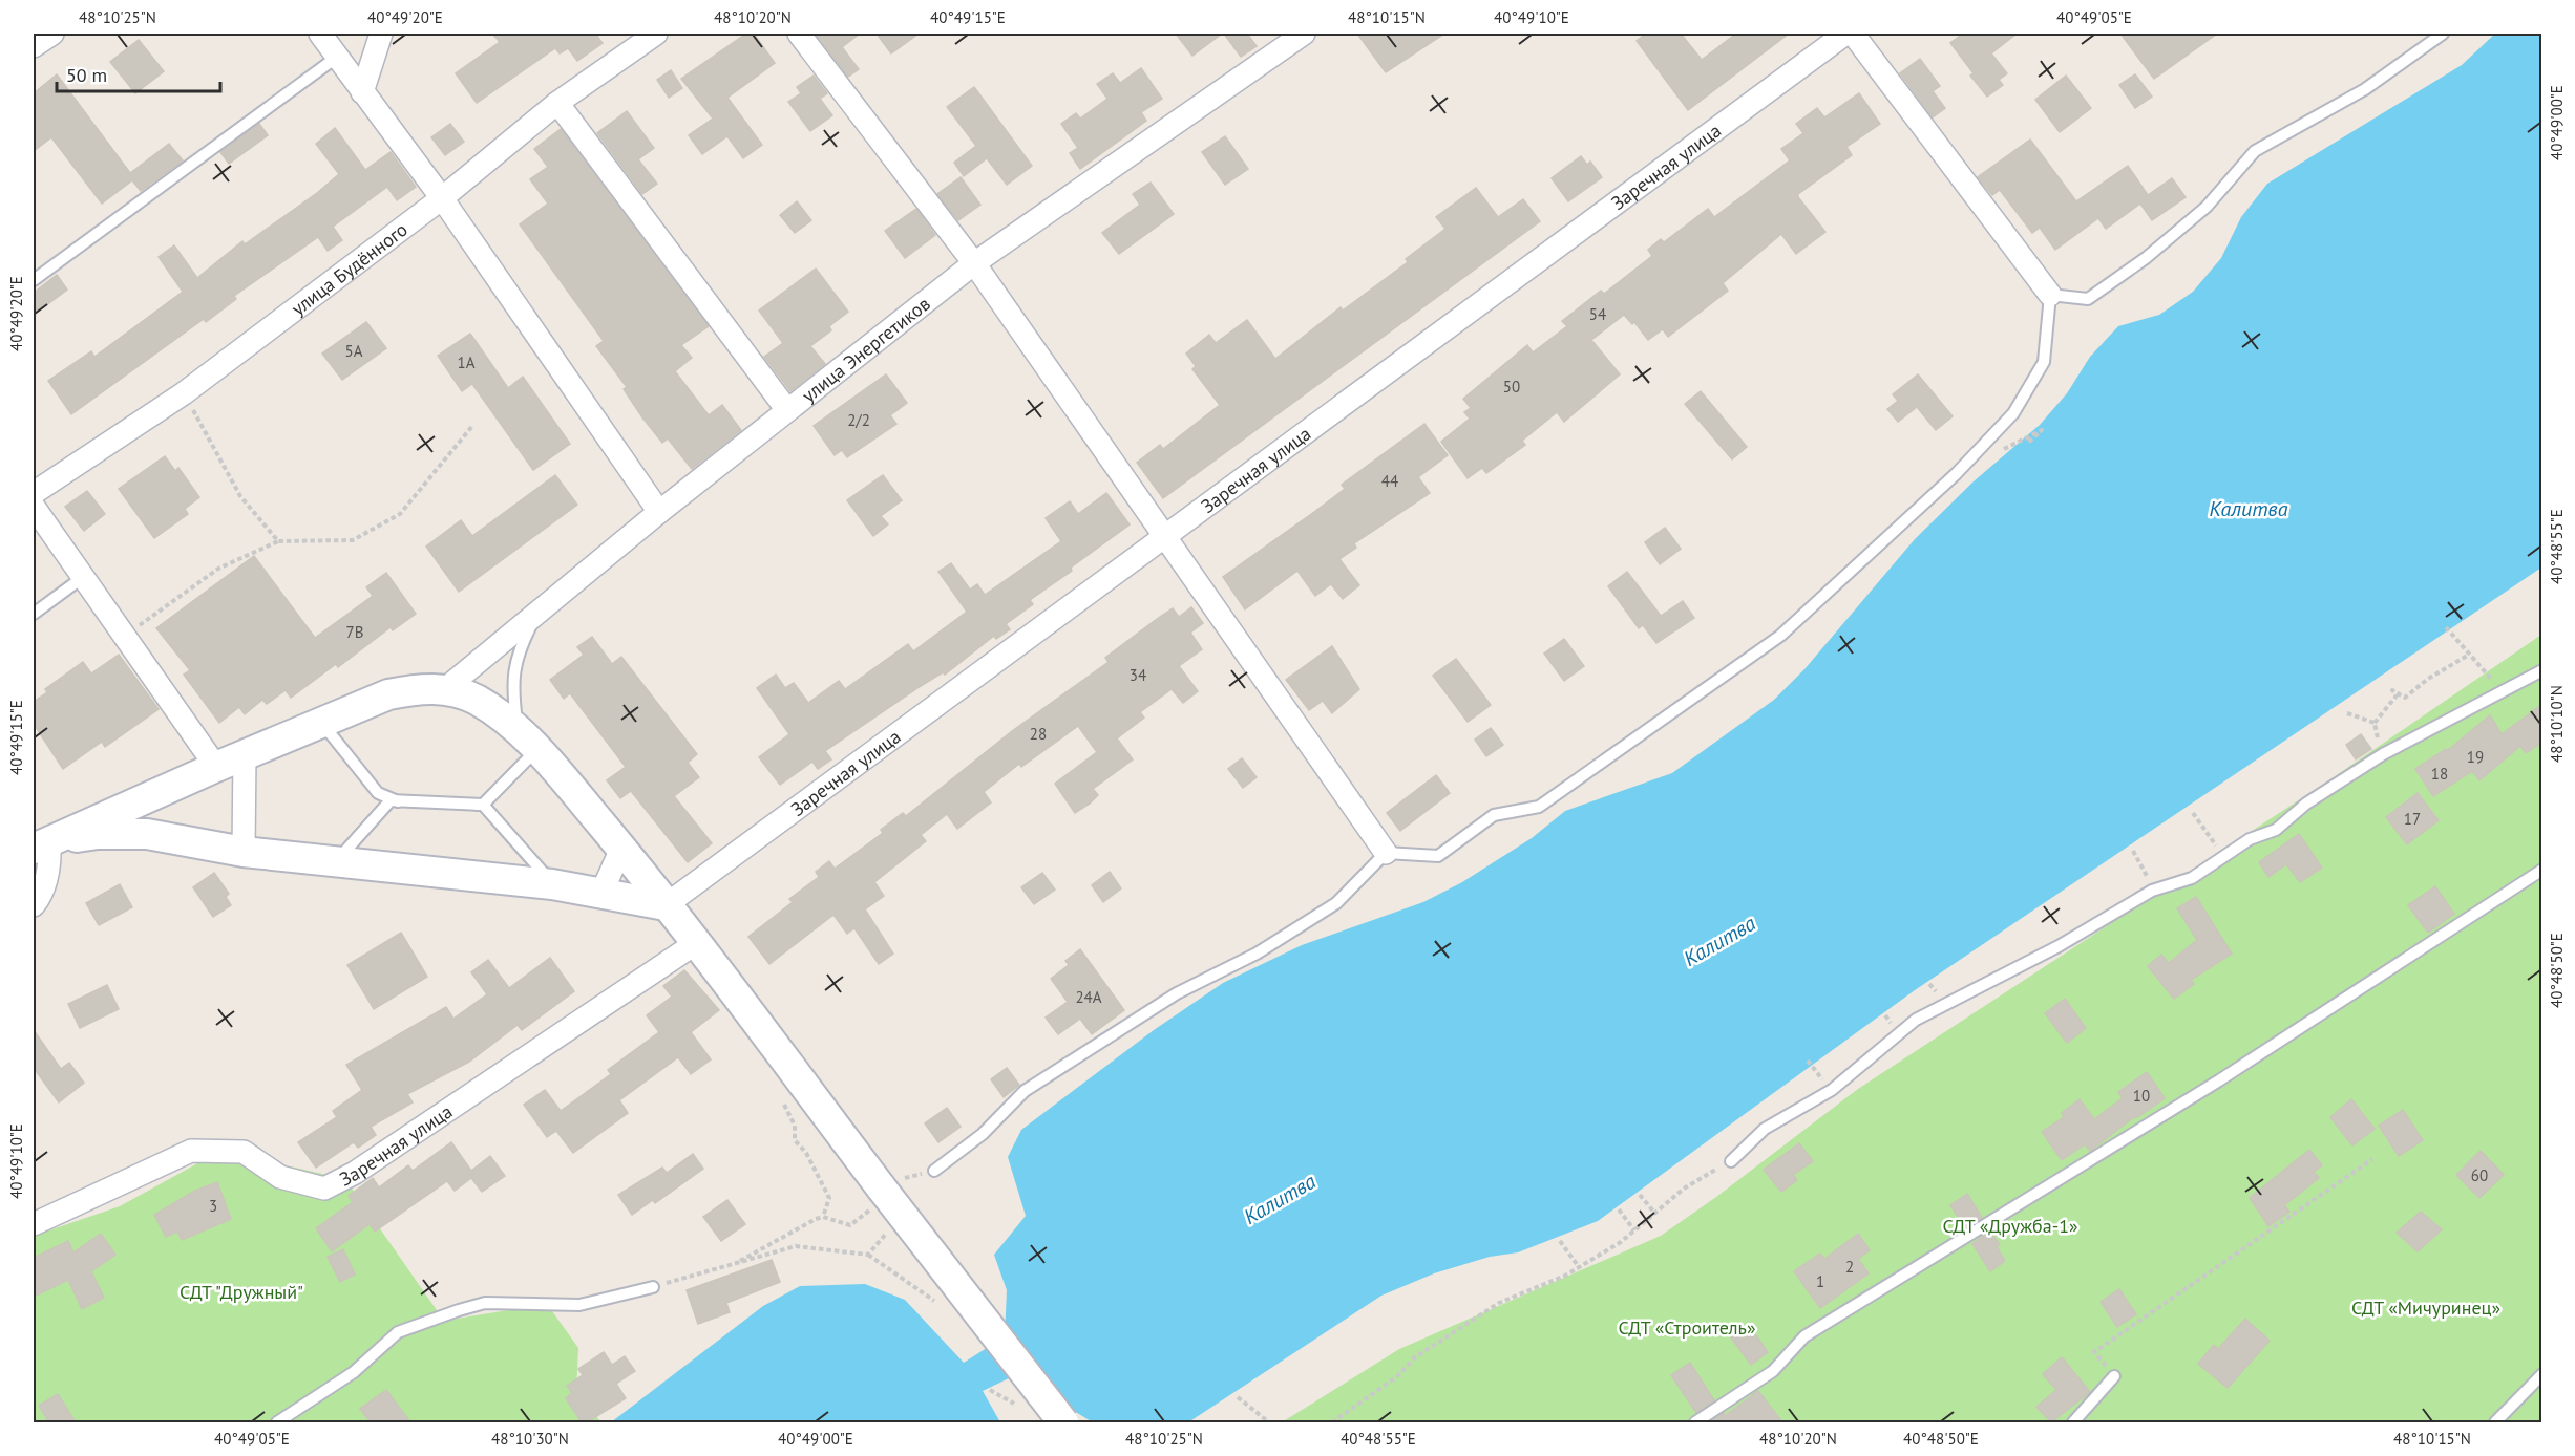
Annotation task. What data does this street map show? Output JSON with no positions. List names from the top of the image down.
{
  "streets": {
    "street": ["Заречная улица", "улица Будённого", "улица Энергетиков"]
  },
  "water": ["Калитва"],
  "parks": [
    "СДТ «Дружба-1»",
    "СДТ \"Дружный\"",
    "СДТ «Мичуринец»",
    "СДТ «Строитель»"
  ],
  "house_numbers": [
    "54",
    "5А",
    "1А",
    "50",
    "2/2",
    "44",
    "7В",
    "34",
    "28",
    "19",
    "18",
    "17",
    "24А",
    "10",
    "60",
    "3",
    "2",
    "1"
  ],
  "scale_bar": "50 m",
  "coordinates": [
    "48°10'25\"N",
    "40°49'20\"E",
    "48°10'20\"N",
    "40°49'15\"E",
    "48°10'15\"N",
    "40°49'10\"E",
    "40°49'05\"E",
    "40°49'00\"E",
    "40°48'55\"E",
    "48°10'10\"N",
    "40°48'50\"E",
    "48°10'30\"N"
  ]
}
